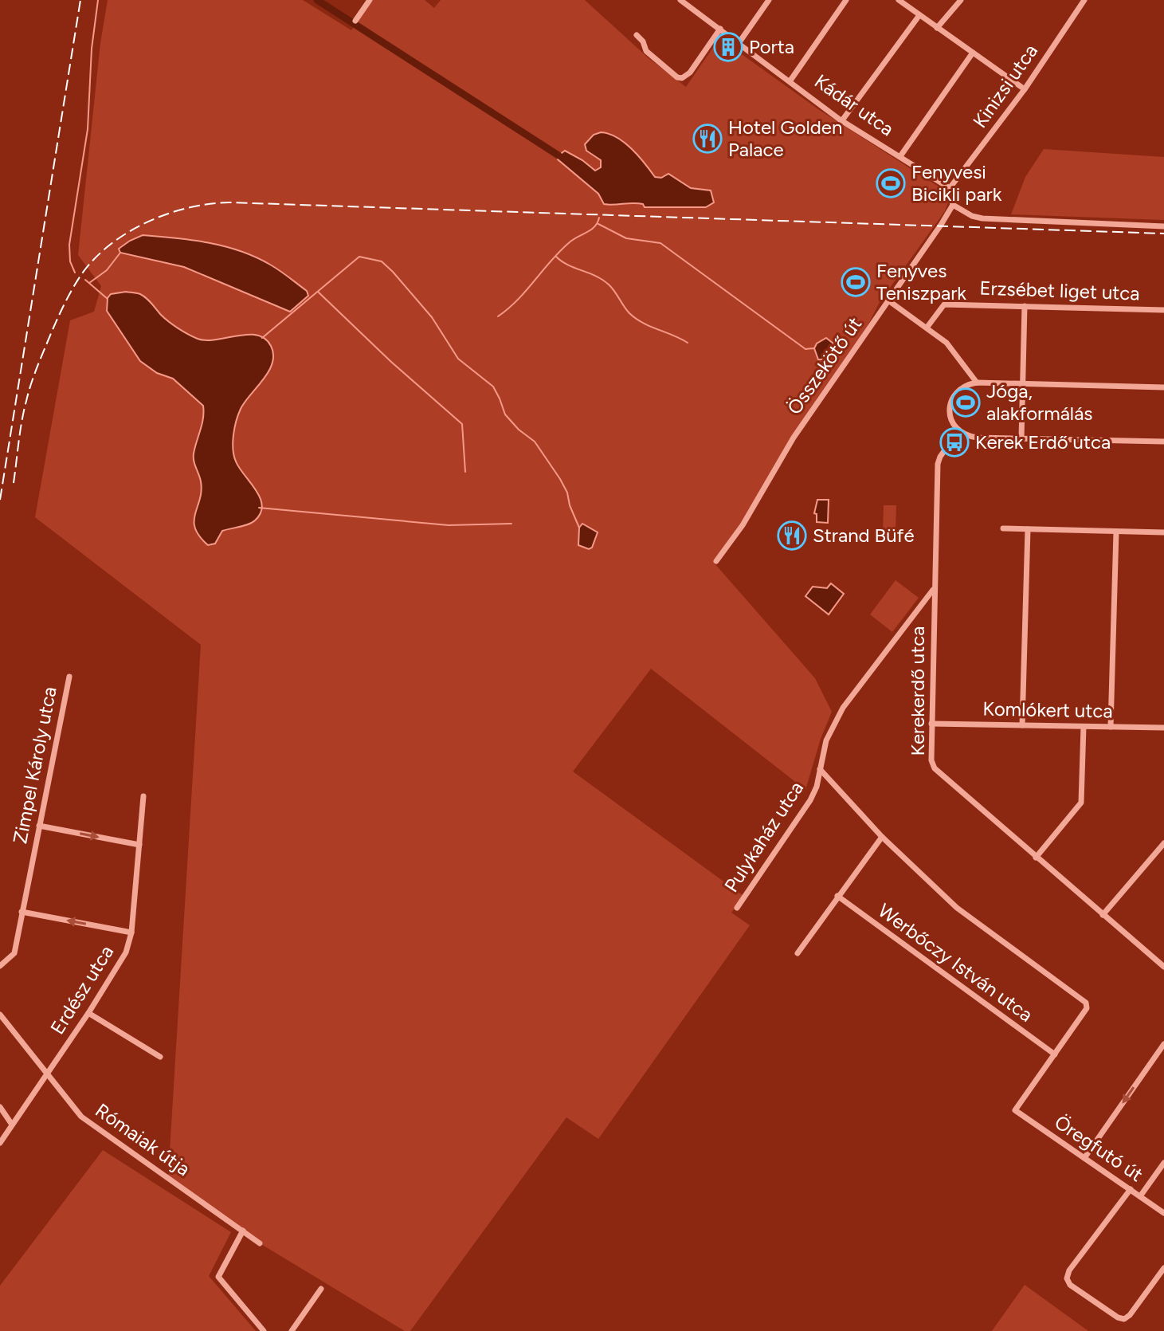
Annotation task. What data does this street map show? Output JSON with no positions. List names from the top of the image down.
{
  "streets": {
    "street": [
      "Kinizsi utca",
      "Kádár utca",
      "Erzsébet liget utca",
      "Összekötő út",
      "Kerekerdő utca",
      "Komlókert utca",
      "Zimpel Károly utca",
      "Pulykaház utca",
      "Werbőczy István utca",
      "Erdész utca",
      "Rómaiak útja",
      "Öregfutó út"
    ]
  },
  "crossings": [
    ["Kinizsi utca", "Kádár utca"],
    ["Kerekerdő utca", "Komlókert utca"],
    ["Kerekerdő utca", "Pulykaház utca"],
    ["Werbőczy István utca", "Öregfutó út"],
    ["Erdész utca", "Rómaiak útja"]
  ],
  "places": {
    "building": ["Porta"],
    "restaurant": ["Hotel Golden Palace", "Strand Büfé"],
    "sports": ["Fenyvesi Bicikli park", "Fenyves Teniszpark", "Jóga, alakformálás"],
    "bus stop": ["Kerek Erdő utca"]
  }
}
